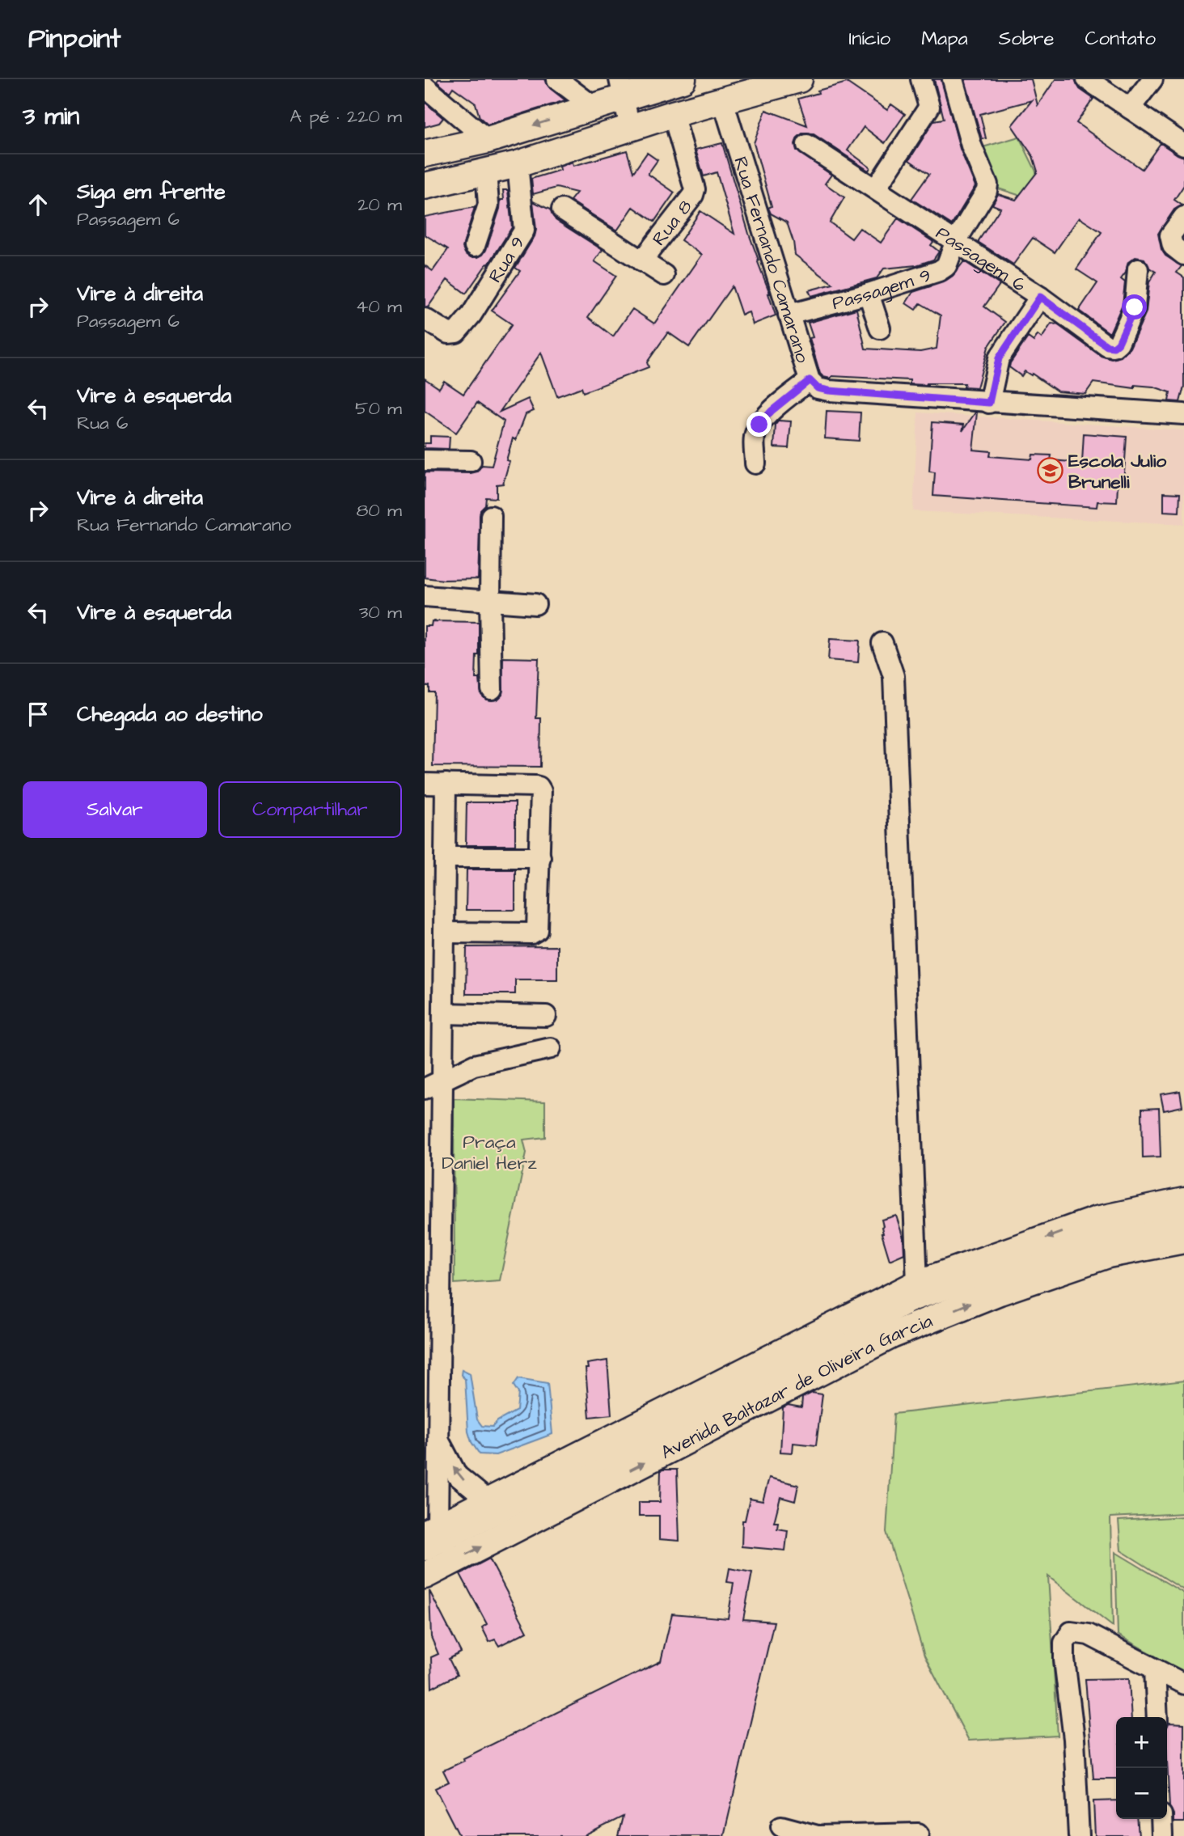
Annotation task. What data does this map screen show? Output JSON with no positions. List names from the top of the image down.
{
  "streets": {
    "main road": ["Avenida Baltazar de Oliveira Garcia"],
    "street": [
      "Rua 8",
      "Rua 9",
      "Passagem 6",
      "Rua Fernando Camarano",
      "Passagem 9"
    ]
  },
  "crossings": [
    ["Passagem 6", "Passagem 9"],
    ["Rua Fernando Camarano", "Passagem 9"]
  ],
  "parks": ["Praça Daniel Herz"],
  "places": {
    "school or university": ["Escola Julio Brunelli"]
  },
  "page": {
    "header": "Pinpoint",
    "nav": [
      "Início",
      "Mapa",
      "Sobre",
      "Contato"
    ],
    "heading": ["3 min", "A pé · 220 m"],
    "list": [
      ["Siga em frente", "Passagem 6", "20 m"],
      ["Vire à direita", "Passagem 6", "40 m"],
      ["Vire à esquerda", "Rua 6", "50 m"],
      ["Vire à direita", "Rua Fernando Camarano", "80 m"],
      ["Vire à esquerda", "30 m"],
      "Chegada ao destino"
    ],
    "buttons": ["Salvar", "Compartilhar"],
    "map_buttons": ["+", "−"]
  }
}
